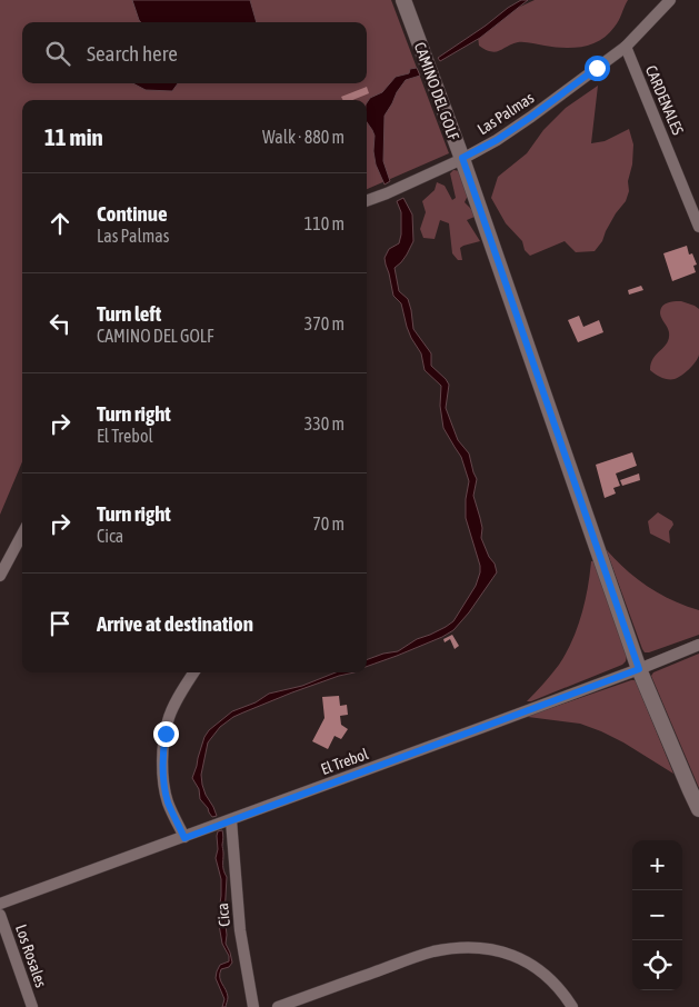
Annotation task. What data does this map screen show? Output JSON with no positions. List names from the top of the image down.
{
  "streets": {
    "street": [
      "CAMINO DEL GOLF",
      "CARDENALES",
      "Las Palmas",
      "El Trebol",
      "Cica",
      "Los Rosales"
    ]
  },
  "crossings": [
    ["CAMINO DEL GOLF", "Las Palmas"],
    ["CAMINO DEL GOLF", "El Trebol"],
    ["CARDENALES", "Las Palmas"],
    ["El Trebol", "Cica"]
  ],
  "page": {
    "search": "Search here",
    "heading": ["11 min", "Walk · 880 m"],
    "list": [
      ["Continue", "Las Palmas", "110 m"],
      ["Turn left", "CAMINO DEL GOLF", "370 m"],
      ["Turn right", "El Trebol", "330 m"],
      ["Turn right", "Cica", "70 m"],
      "Arrive at destination"
    ],
    "map_buttons": ["+", "−"]
  }
}
